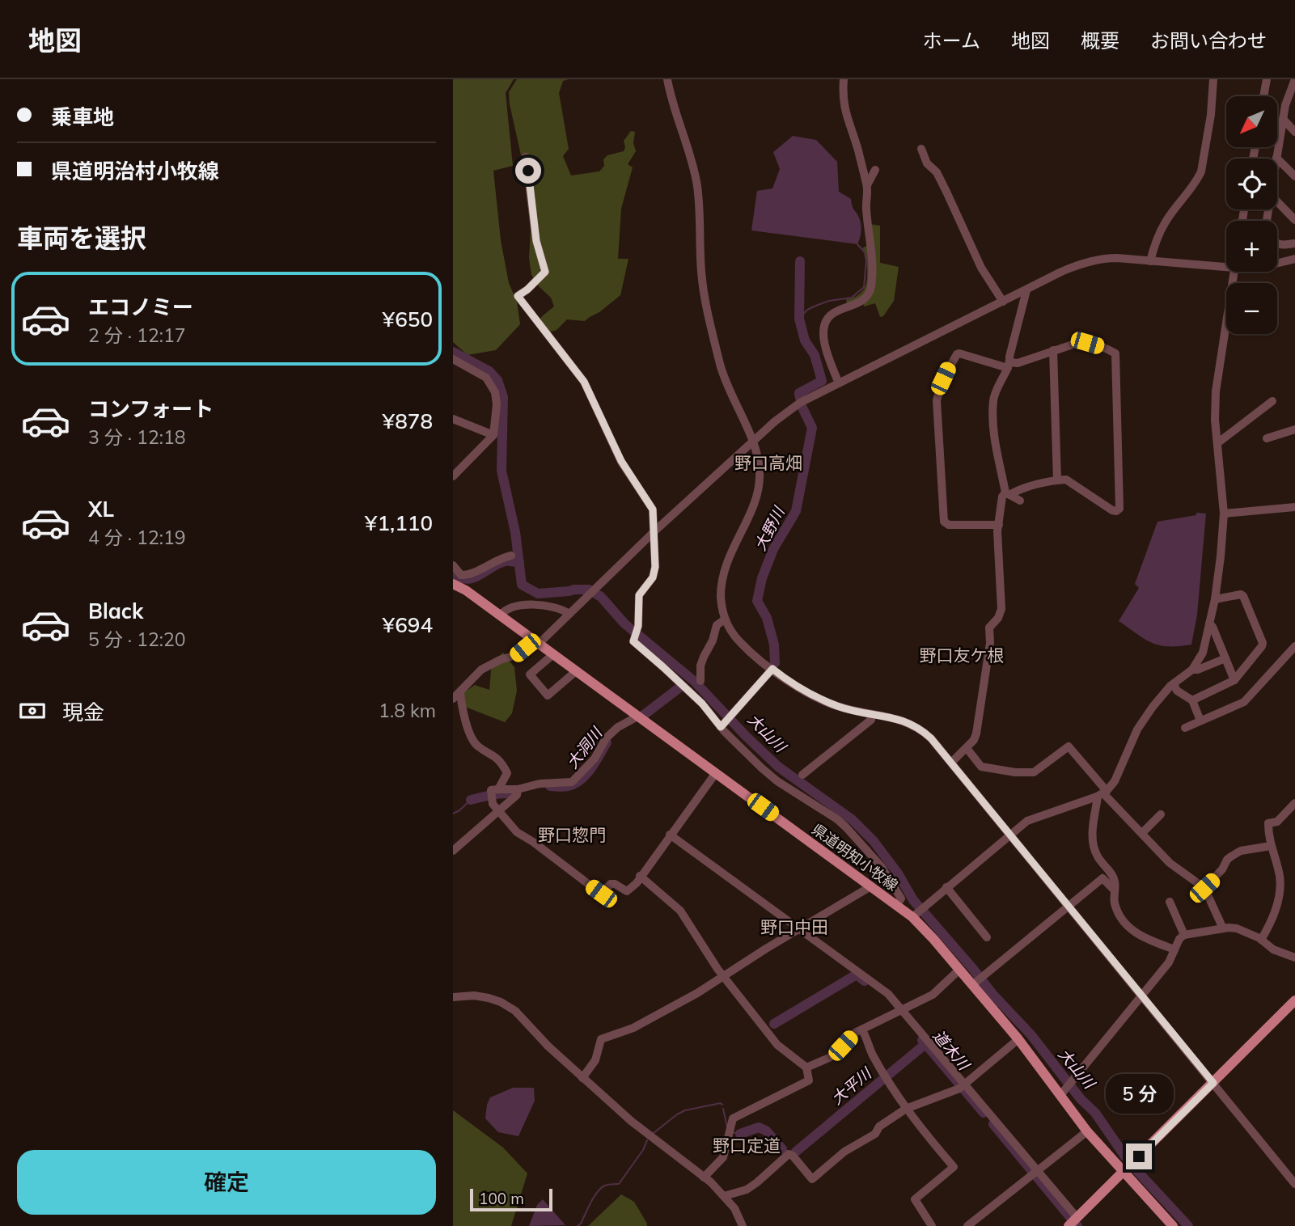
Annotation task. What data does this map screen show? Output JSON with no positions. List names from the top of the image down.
{
  "streets": {
    "main road": ["県道明知小牧線"]
  },
  "districts": [
    "野口高畑",
    "野口友ケ根",
    "野口惣門",
    "野口中田",
    "野口定道"
  ],
  "water": [
    "大野川",
    "大山川",
    "大洞川",
    "道木川",
    "大平川"
  ],
  "scale_bar": "100 m",
  "north": "bottom left",
  "page": {
    "header": "地図",
    "nav": [
      "ホーム",
      "地図",
      "概要",
      "お問い合わせ"
    ],
    "banner": ["乗車地", "県道明治村小牧線"],
    "map_buttons": ["+", "−"],
    "heading": "車両を選択",
    "list": [
      {
        "name": "エコノミー",
        "note": "2 分 · 12:17",
        "value": "¥650"
      },
      {
        "name": "コンフォート",
        "note": "3 分 · 12:18",
        "value": "¥878"
      },
      {
        "name": "XL",
        "note": "4 分 · 12:19",
        "value": "¥1,110"
      },
      {
        "name": "Black",
        "note": "5 分 · 12:20",
        "value": "¥694"
      }
    ],
    "pay": ["現金", "1.8 km"],
    "bubble": "5 分",
    "buttons": "確定",
    "scale": "100 m"
  }
}
